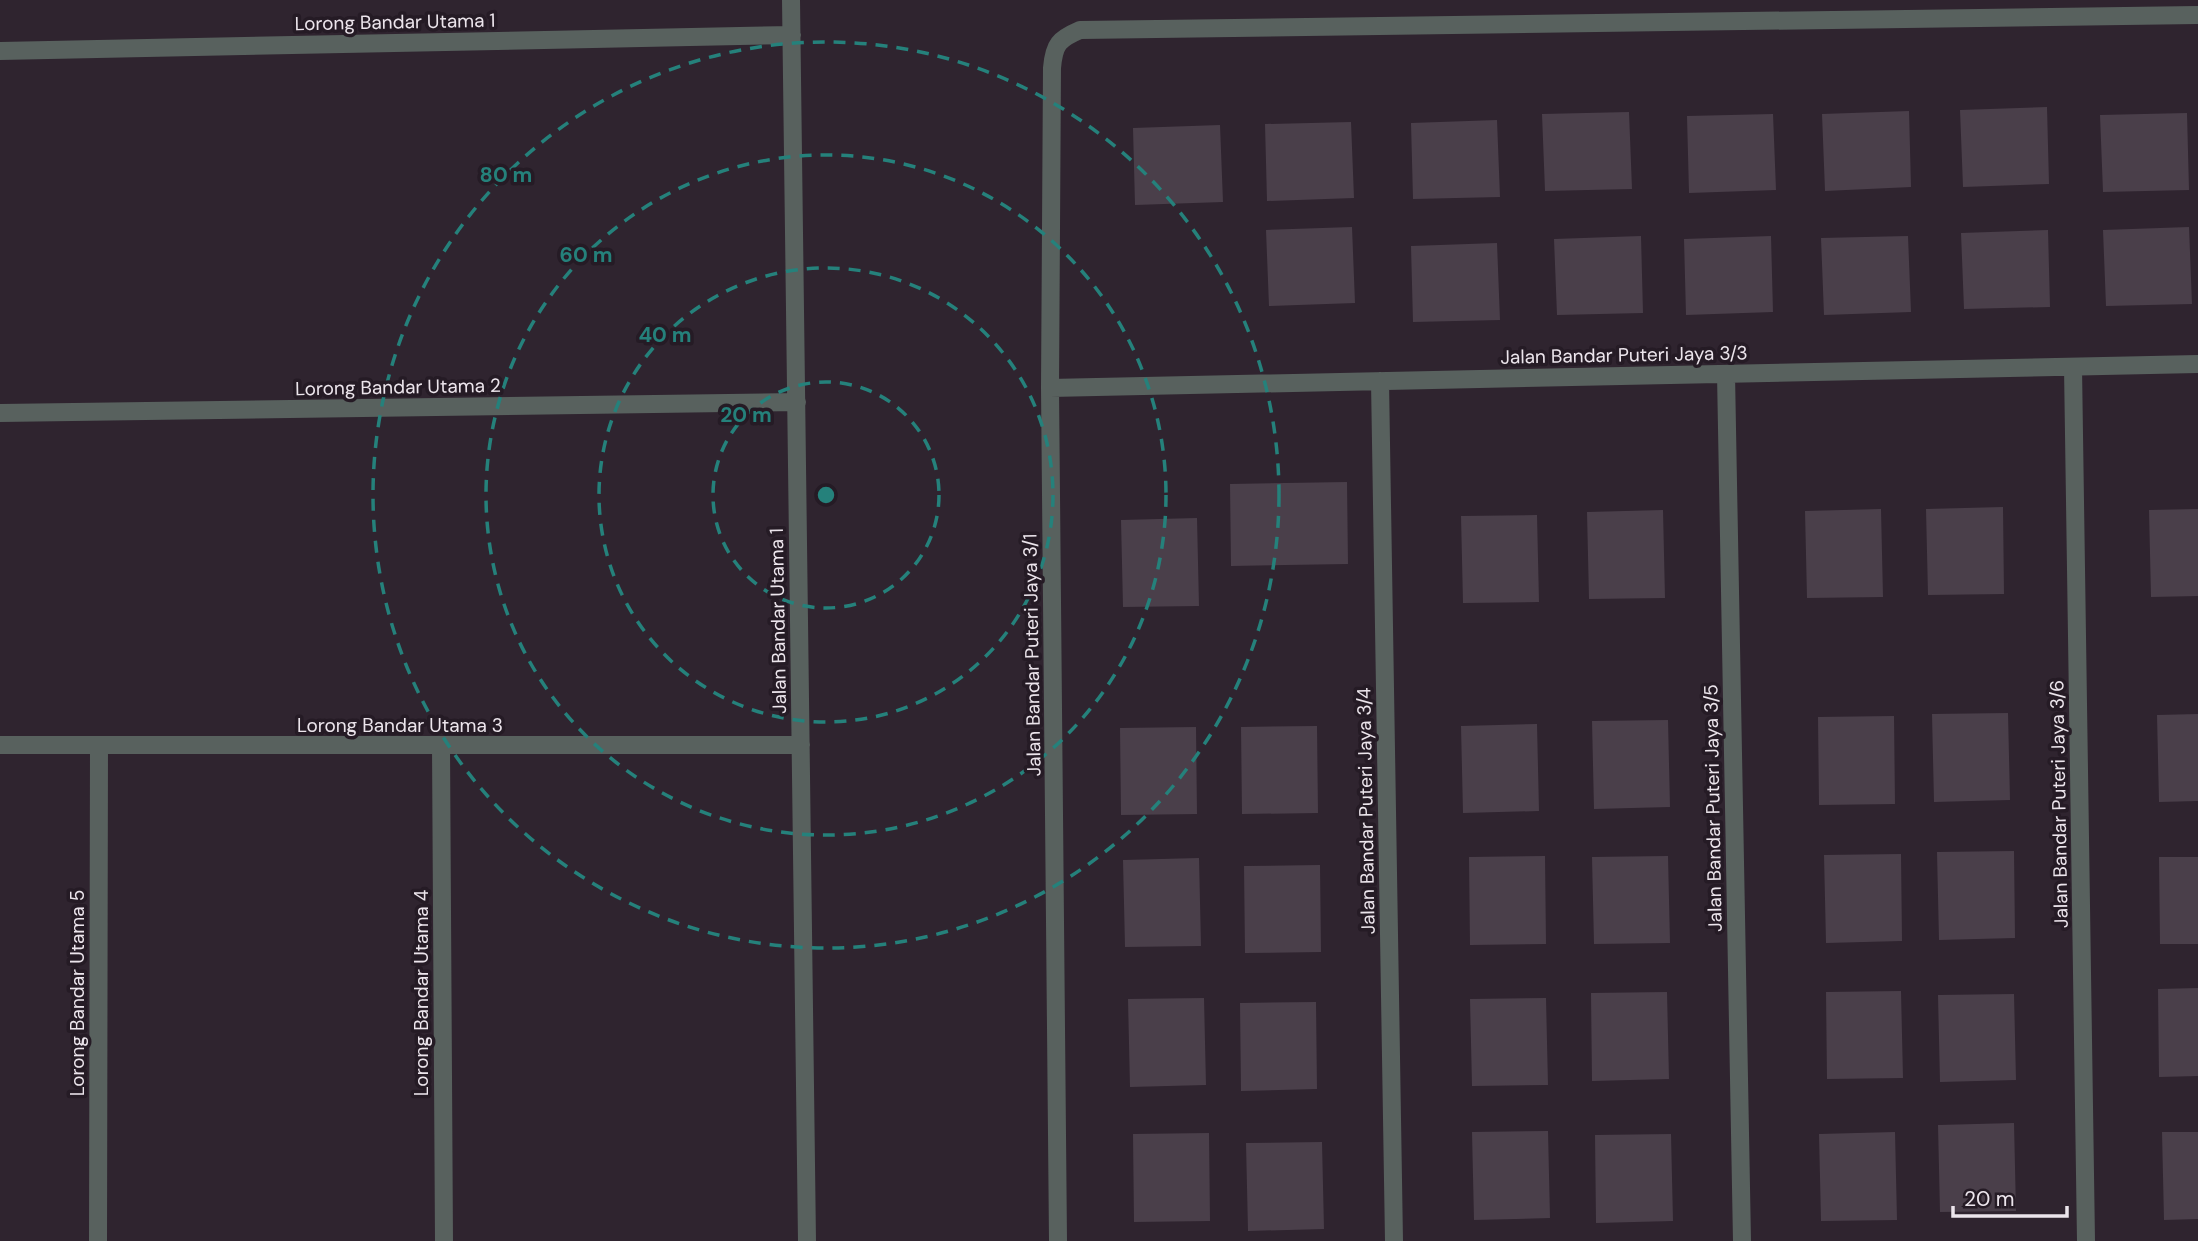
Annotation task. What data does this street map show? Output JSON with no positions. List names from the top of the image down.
{
  "streets": {
    "street": [
      "Lorong Bandar Utama 1",
      "Jalan Bandar Puteri Jaya 3/3",
      "Lorong Bandar Utama 2",
      "Jalan Bandar Utama 1",
      "Jalan Bandar Puteri Jaya 3/1",
      "Lorong Bandar Utama 3",
      "Jalan Bandar Puteri Jaya 3/6",
      "Jalan Bandar Puteri Jaya 3/5",
      "Jalan Bandar Puteri Jaya 3/4",
      "Lorong Bandar Utama 5",
      "Lorong Bandar Utama 4"
    ]
  },
  "crossings": [
    ["Lorong Bandar Utama 1", "Jalan Bandar Utama 1"],
    ["Jalan Bandar Puteri Jaya 3/3", "Jalan Bandar Puteri Jaya 3/1"],
    ["Jalan Bandar Puteri Jaya 3/3", "Jalan Bandar Puteri Jaya 3/6"],
    ["Jalan Bandar Puteri Jaya 3/3", "Jalan Bandar Puteri Jaya 3/5"],
    ["Jalan Bandar Puteri Jaya 3/3", "Jalan Bandar Puteri Jaya 3/4"],
    ["Lorong Bandar Utama 2", "Jalan Bandar Utama 1"],
    ["Jalan Bandar Utama 1", "Lorong Bandar Utama 3"],
    ["Lorong Bandar Utama 3", "Lorong Bandar Utama 5"],
    ["Lorong Bandar Utama 3", "Lorong Bandar Utama 4"]
  ],
  "scale_bar": "20 m",
  "rings": [
    "80 m",
    "60 m",
    "40 m",
    "20 m"
  ]
}
